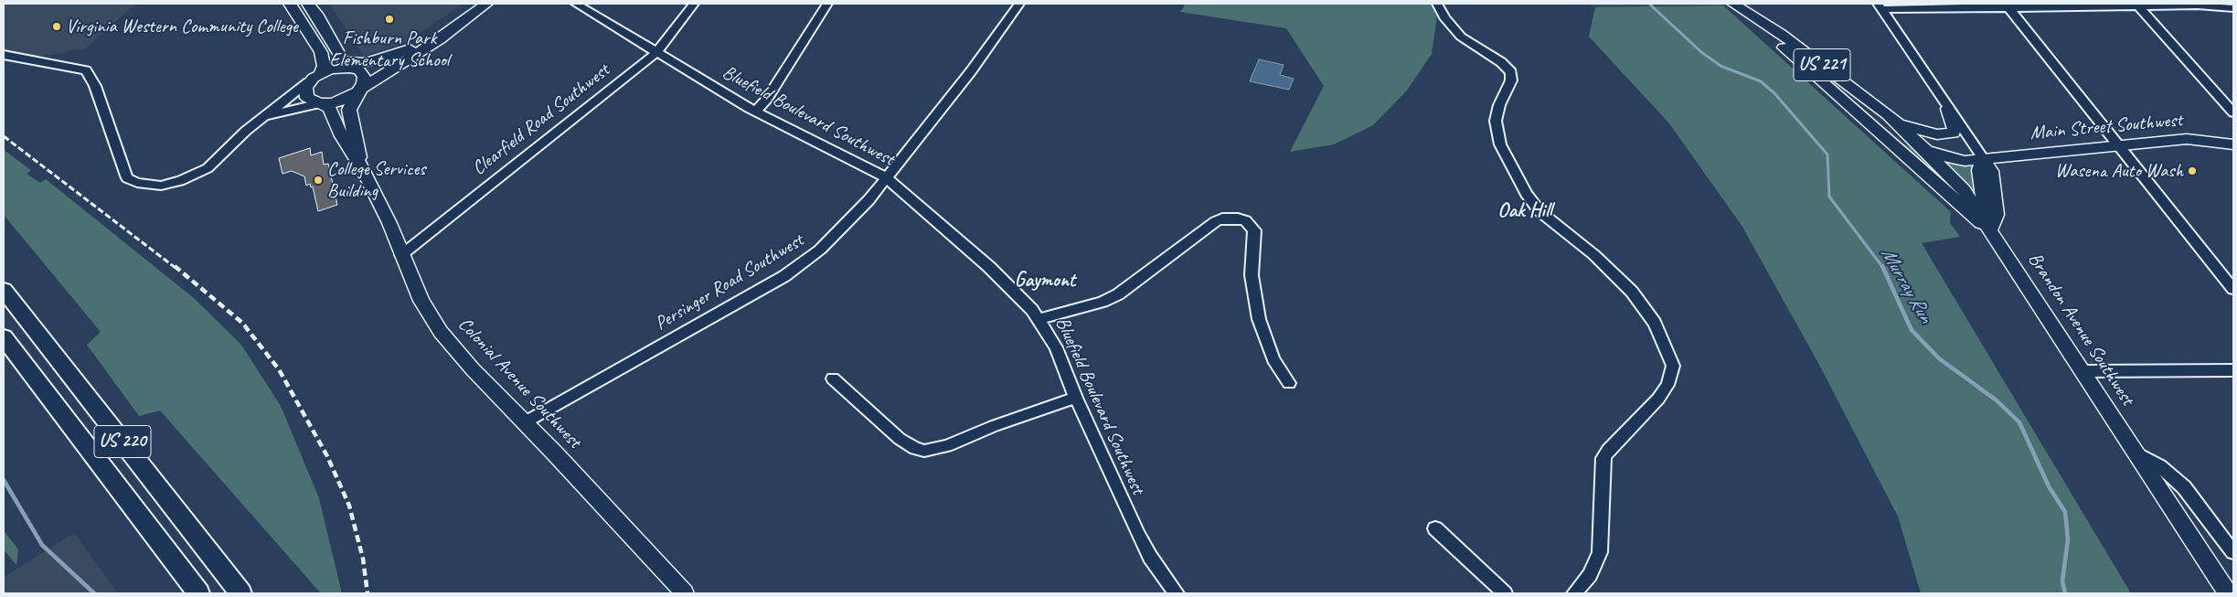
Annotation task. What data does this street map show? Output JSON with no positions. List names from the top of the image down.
{
  "streets": {
    "highway": ["US 220"],
    "main road": [
      "US 221",
      "Main Street Southwest",
      "Brandon Avenue Southwest",
      "Colonial Avenue Southwest"
    ],
    "street": ["Bluefield Boulevard Southwest", "Clearfield Road Southwest", "Persinger Road Southwest"]
  },
  "crossings": [
    ["US 221", "Main Street Southwest"],
    ["US 221", "Brandon Avenue Southwest"],
    ["Bluefield Boulevard Southwest", "Clearfield Road Southwest"],
    ["Bluefield Boulevard Southwest", "Persinger Road Southwest"],
    ["Clearfield Road Southwest", "Colonial Avenue Southwest"],
    ["Main Street Southwest", "Brandon Avenue Southwest"],
    ["Persinger Road Southwest", "Colonial Avenue Southwest"]
  ],
  "districts": ["Oak Hill", "Gaymont"],
  "water": ["Murray Run"],
  "places": [
    "Fishburn Park Elementary School",
    "Virginia Western Community College",
    "Wasena Auto Wash",
    "College Services Building"
  ]
}
